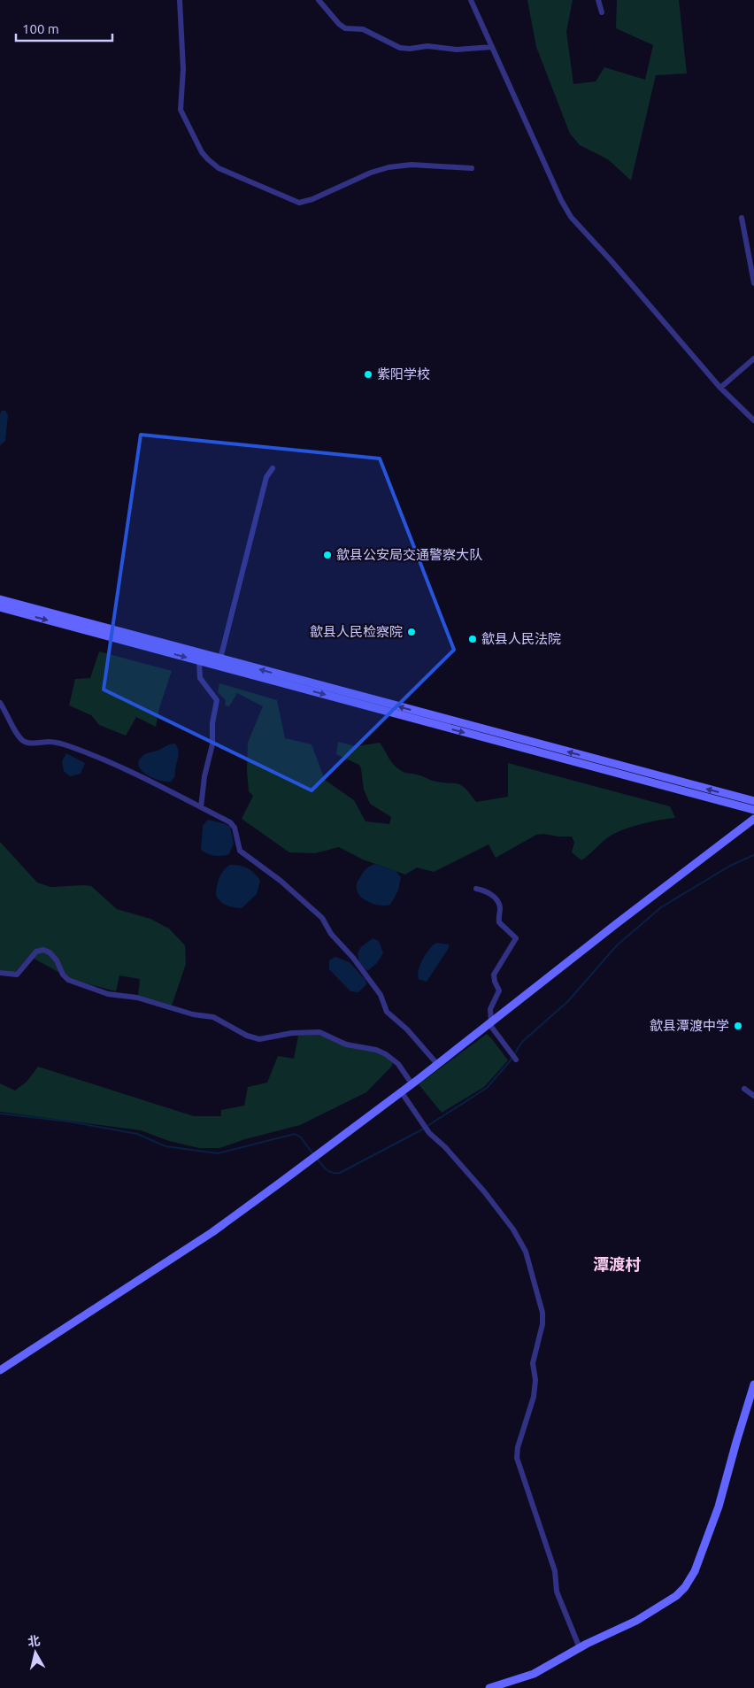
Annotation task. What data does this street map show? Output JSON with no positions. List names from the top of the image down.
{
  "districts": ["潭渡村"],
  "places": [
    "紫阳学校",
    "歙县公安局交通警察大队",
    "歙县人民检察院",
    "歙县人民法院",
    "歙县潭渡中学"
  ],
  "scale_bar": "100 m",
  "north": "top"
}
